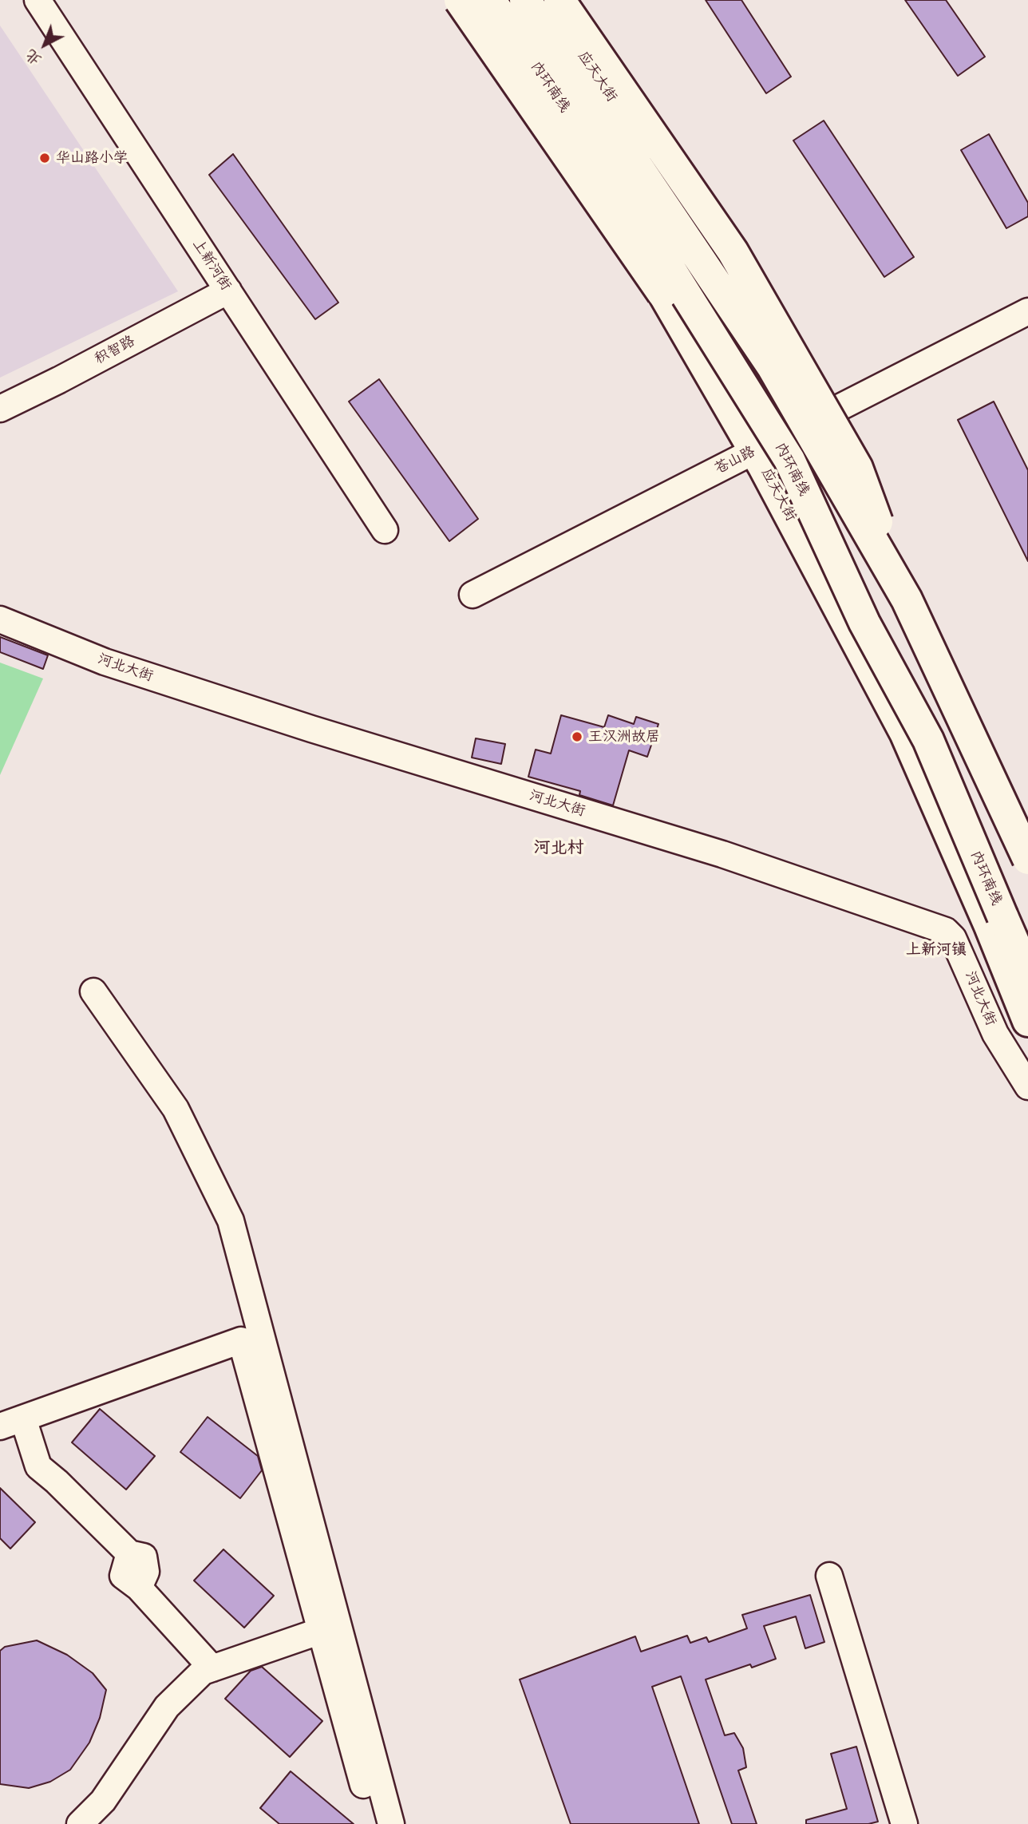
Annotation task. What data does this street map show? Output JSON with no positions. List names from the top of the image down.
{
  "streets": {
    "main road": ["应天大街", "内环南线"],
    "street": [
      "上新河街",
      "积智路",
      "苍山路",
      "河北大街"
    ]
  },
  "crossings": [
    ["应天大街", "苍山路"],
    ["上新河街", "积智路"]
  ],
  "districts": ["河北村", "上新河镇"],
  "places": ["华山路小学", "王汉洲故居"],
  "north": "bottom left"
}
